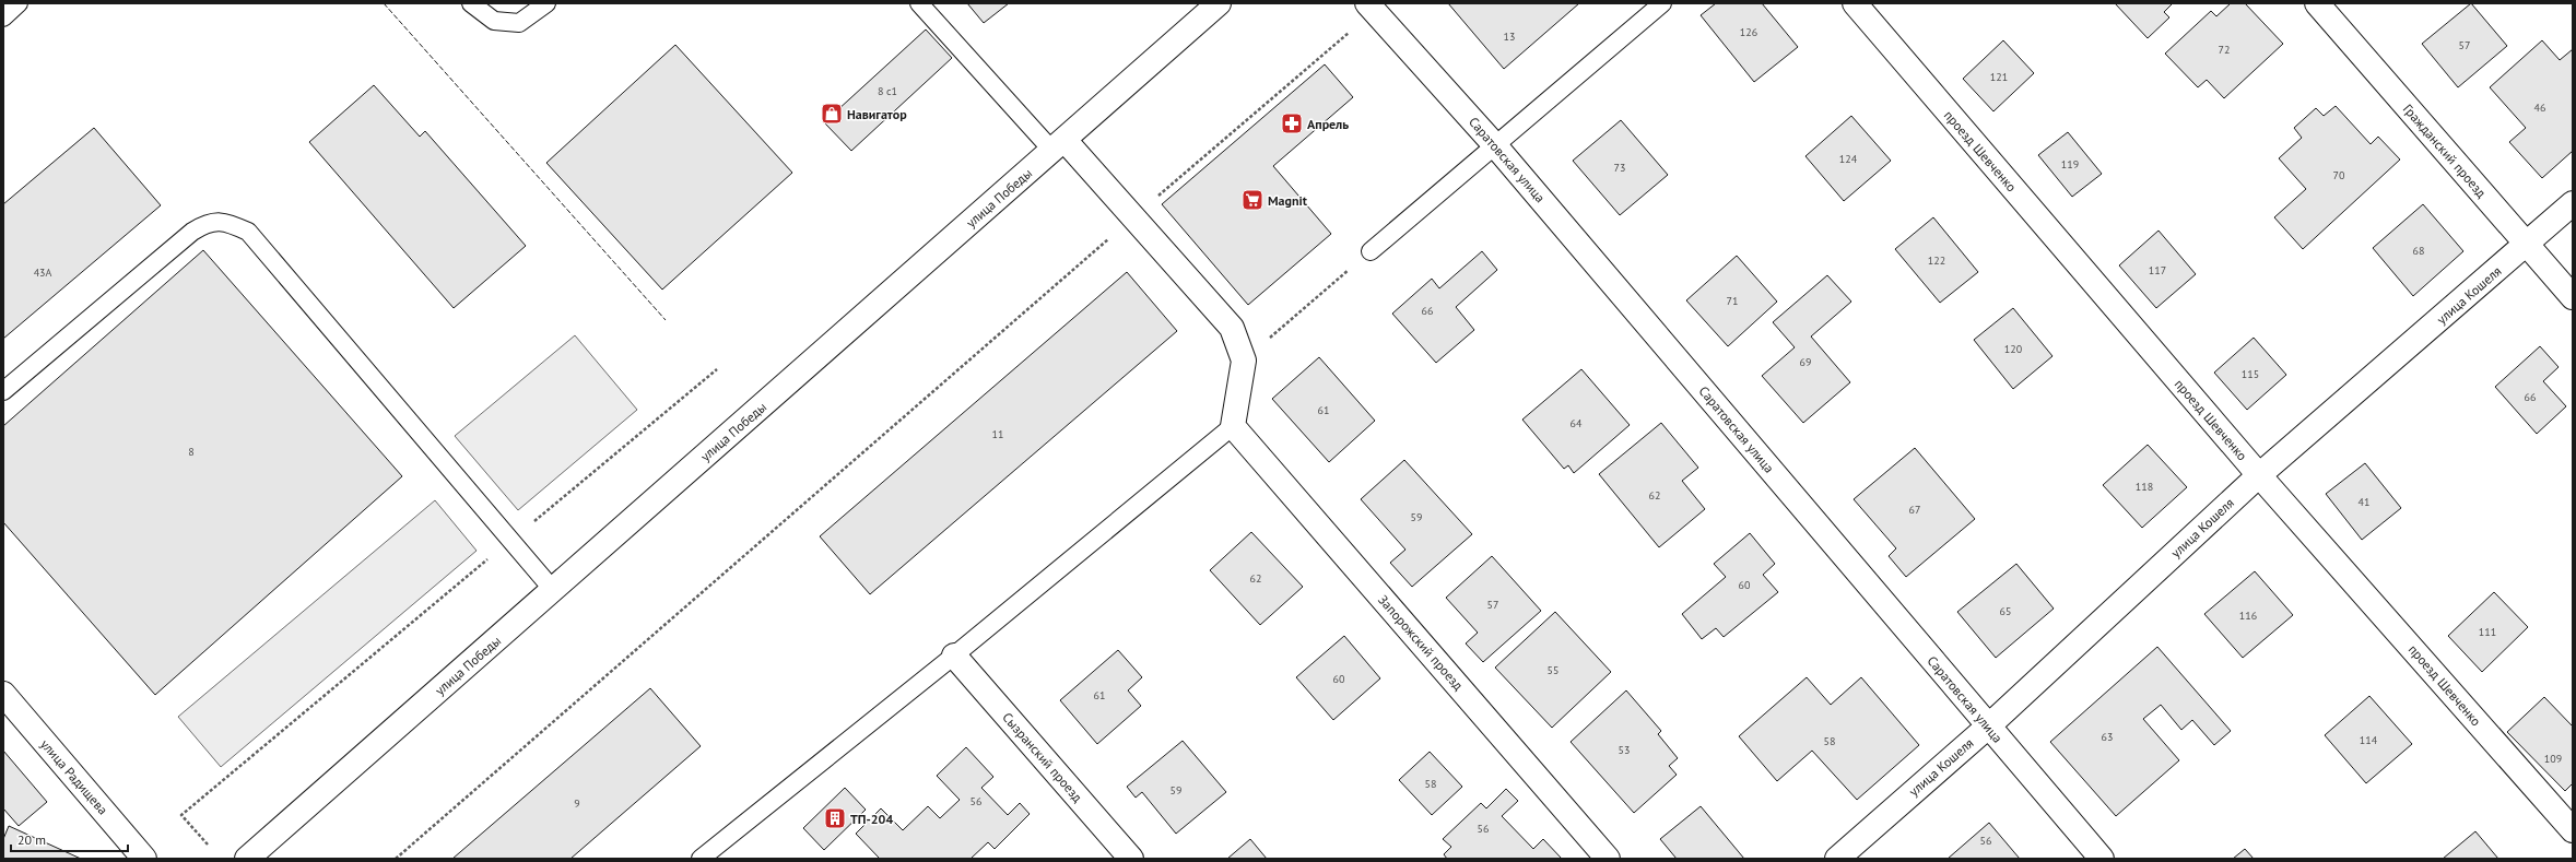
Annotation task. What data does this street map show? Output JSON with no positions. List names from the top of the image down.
{
  "streets": {
    "street": [
      "проезд Шевченко",
      "Гражданский проезд",
      "Саратовская улица",
      "улица Победы",
      "улица Кошеля",
      "Запорожский проезд",
      "Сызранский проезд",
      "улица Радищева"
    ]
  },
  "crossings": [
    ["проезд Шевченко", "улица Кошеля"],
    ["Гражданский проезд", "улица Кошеля"],
    ["Саратовская улица", "улица Кошеля"]
  ],
  "places": {
    "shop": ["Навигатор"],
    "pharmacy": ["Апрель"],
    "supermarket": ["Magnit"],
    "building": ["ТП-204"]
  },
  "house_numbers": [
    "126",
    "13",
    "57",
    "72",
    "121",
    "8 с1",
    "46",
    "124",
    "119",
    "73",
    "70",
    "68",
    "122",
    "117",
    "43А",
    "71",
    "66",
    "120",
    "69",
    "115",
    "66",
    "61",
    "64",
    "11",
    "8",
    "118",
    "62",
    "41",
    "67",
    "59",
    "62",
    "60",
    "57",
    "65",
    "116",
    "111",
    "55",
    "60",
    "61",
    "63",
    "114",
    "58",
    "53",
    "109",
    "58",
    "59",
    "56",
    "9",
    "56",
    "56"
  ],
  "scale_bar": "20 m"
}
